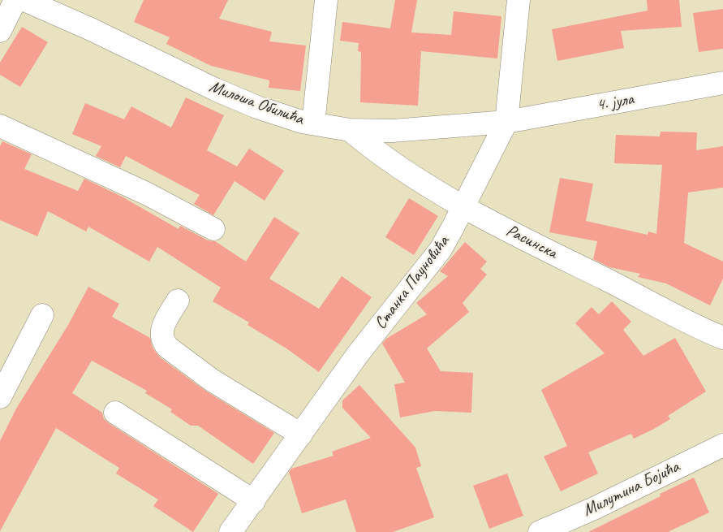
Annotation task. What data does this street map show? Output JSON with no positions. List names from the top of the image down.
{
  "streets": {
    "street": [
      "4. јула",
      "Милоша Обилића",
      "Расинска",
      "Станка Пауновића",
      "Милутина Бојића"
    ]
  },
  "crossings": [
    ["4. јула", "Милоша Обилића"],
    ["4. јула", "Станка Пауновића"],
    ["Милоша Обилића", "Расинска"],
    ["Милоша Обилића", "Станка Пауновића"],
    ["Расинска", "Станка Пауновића"]
  ]
}
